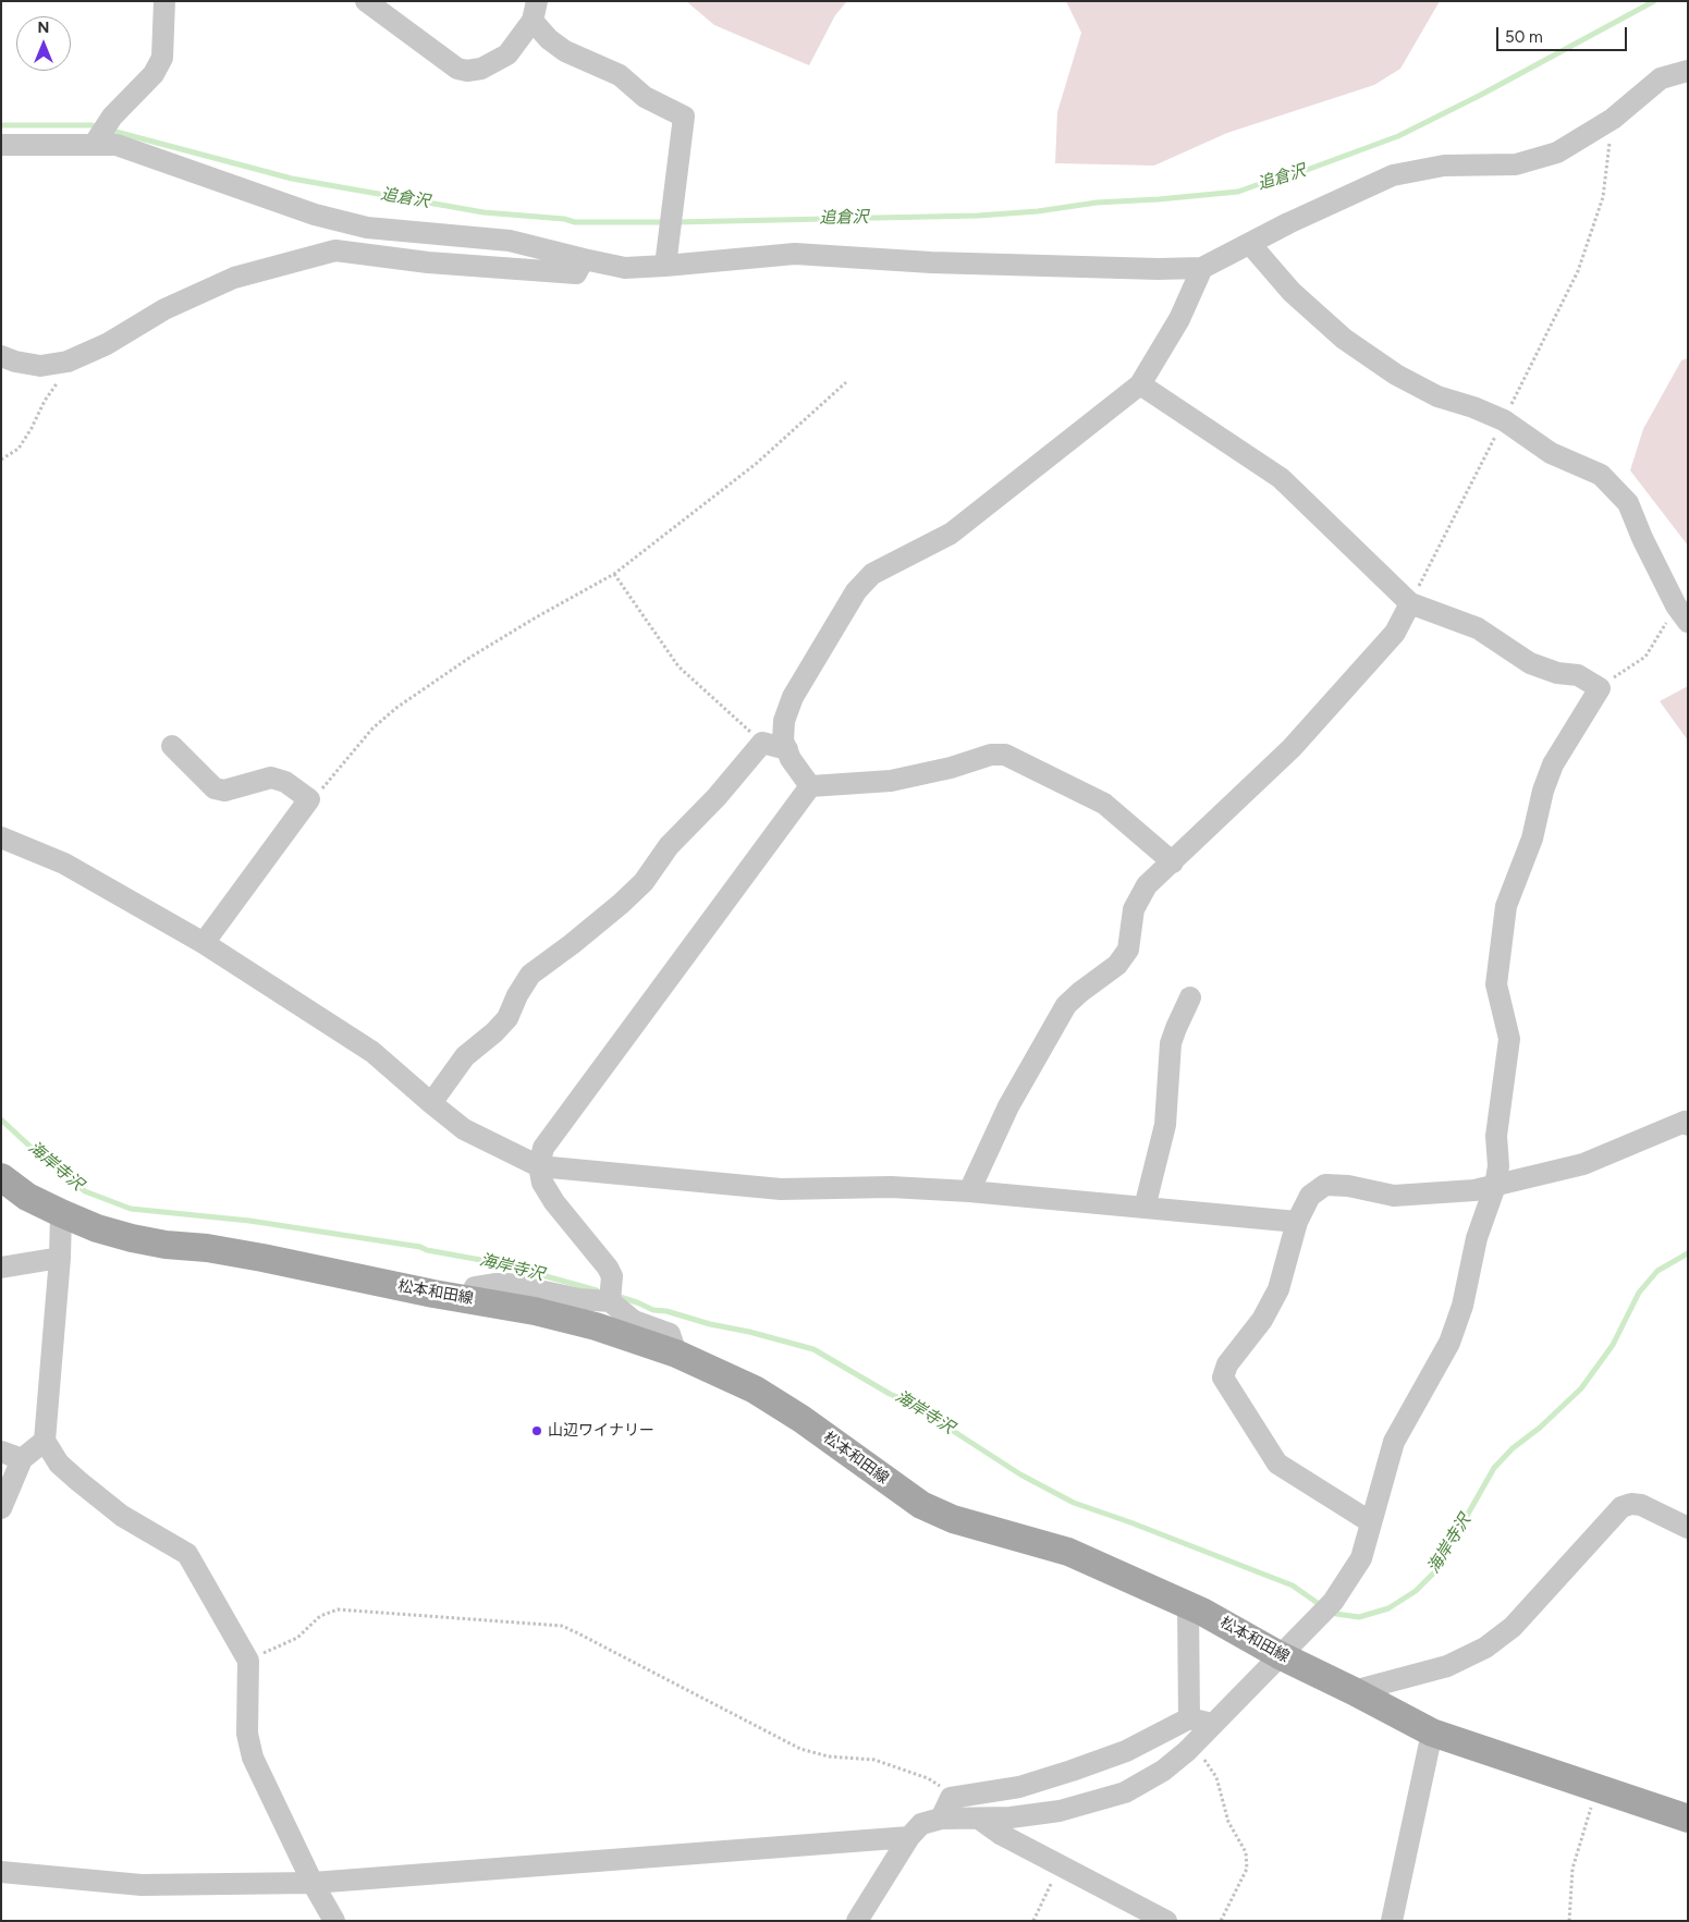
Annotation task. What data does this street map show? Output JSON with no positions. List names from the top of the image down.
{
  "streets": {
    "main road": ["松本和田線"]
  },
  "water": ["追倉沢", "海岸寺沢"],
  "places": ["山辺ワイナリー"],
  "scale_bar": "50 m",
  "north": "top"
}
